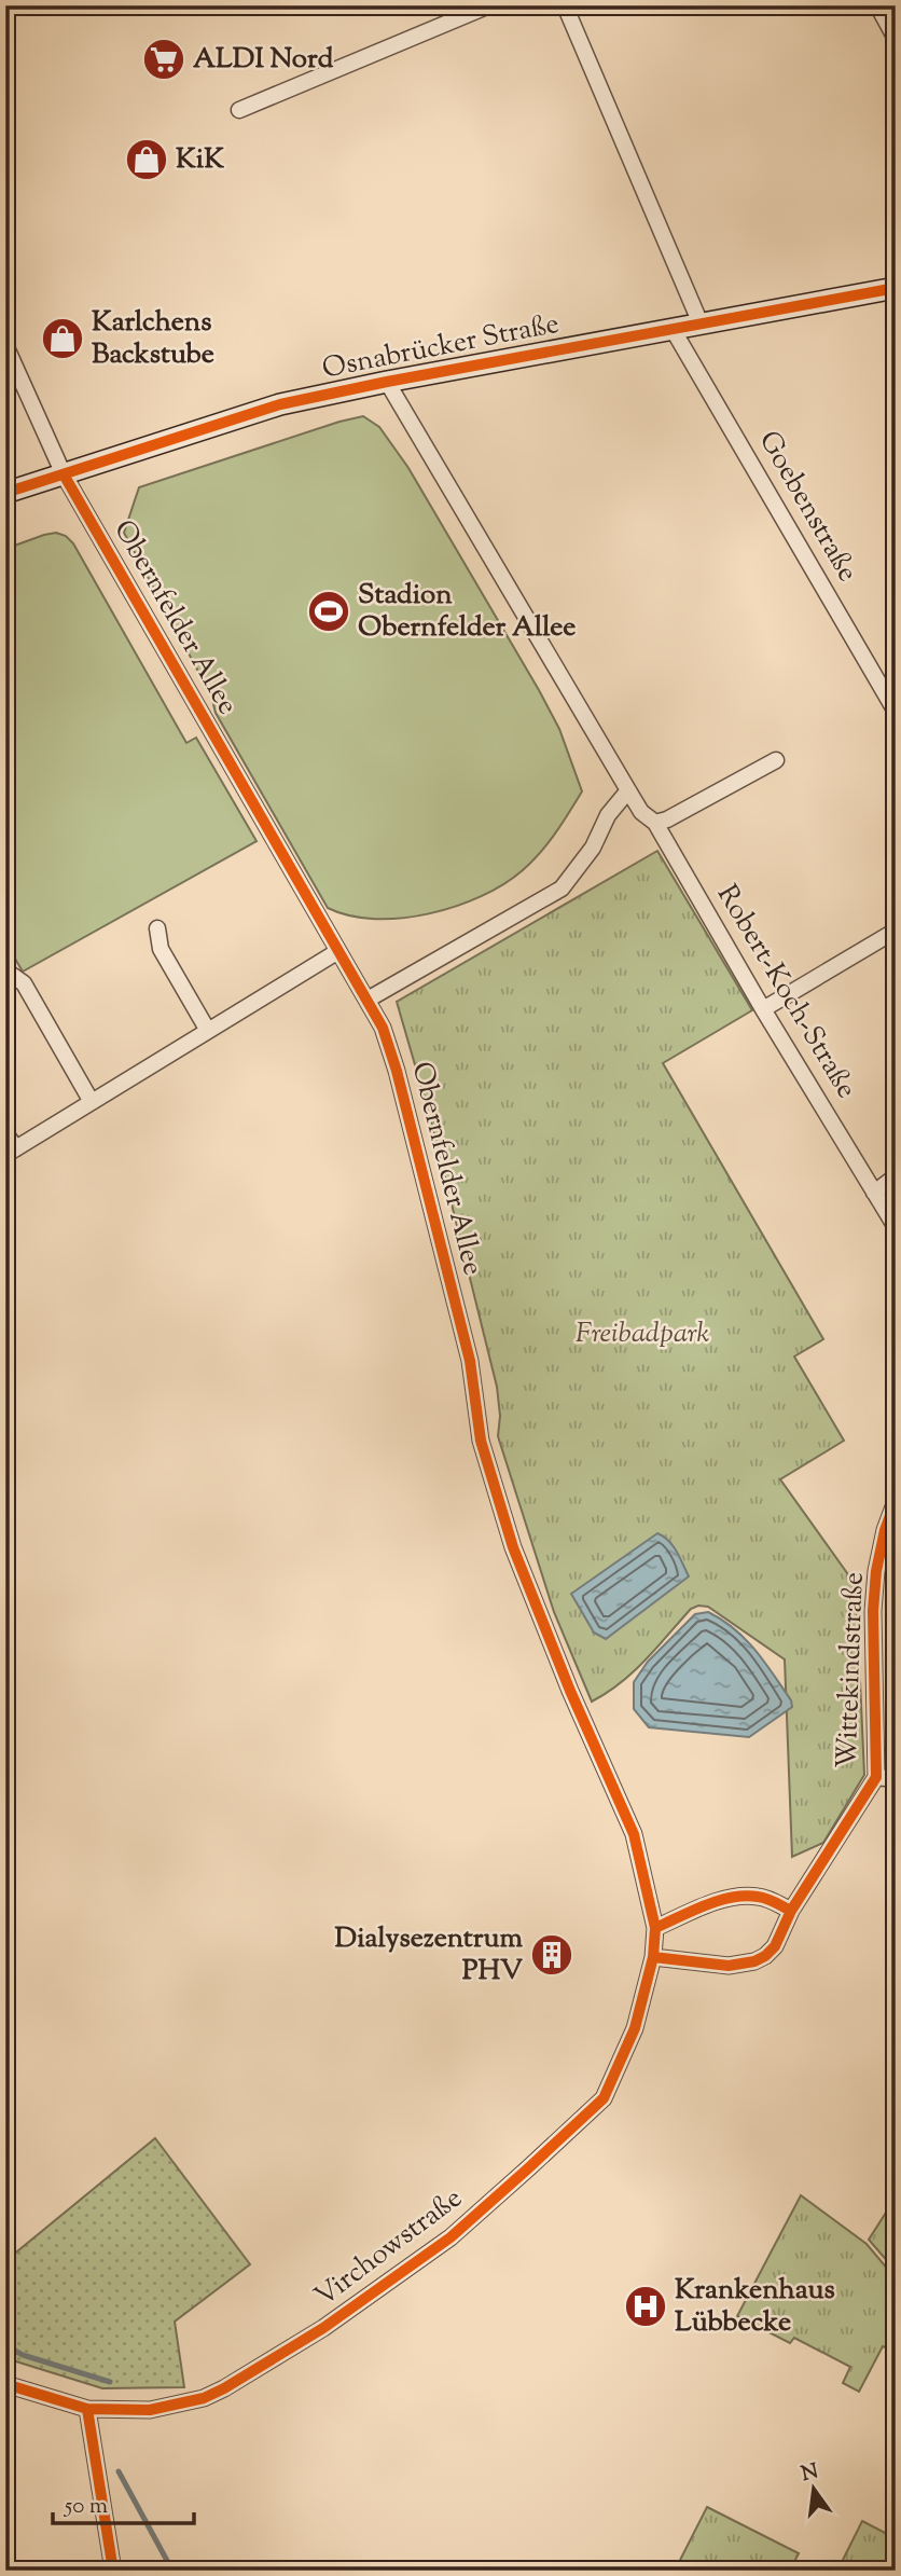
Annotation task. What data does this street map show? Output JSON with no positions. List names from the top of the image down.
{
  "streets": {
    "street": [
      "Osnabrücker Straße",
      "Goebenstraße",
      "Obernfelder Allee",
      "Robert-Koch-Straße",
      "Wittekindstraße",
      "Virchowstraße"
    ]
  },
  "crossings": [
    ["Osnabrücker Straße", "Goebenstraße"],
    ["Osnabrücker Straße", "Obernfelder Allee"],
    ["Osnabrücker Straße", "Robert-Koch-Straße"],
    ["Obernfelder Allee", "Virchowstraße"],
    ["Wittekindstraße", "Virchowstraße"]
  ],
  "parks": ["Freibadpark"],
  "places": {
    "supermarket": ["ALDI Nord"],
    "shop": ["KiK", "Karlchens Backstube"],
    "sports": ["Stadion Obernfelder Allee"],
    "building": ["Dialysezentrum PHV"],
    "hospital": ["Krankenhaus Lübbecke"]
  },
  "scale_bar": "50 m",
  "north": "top"
}
